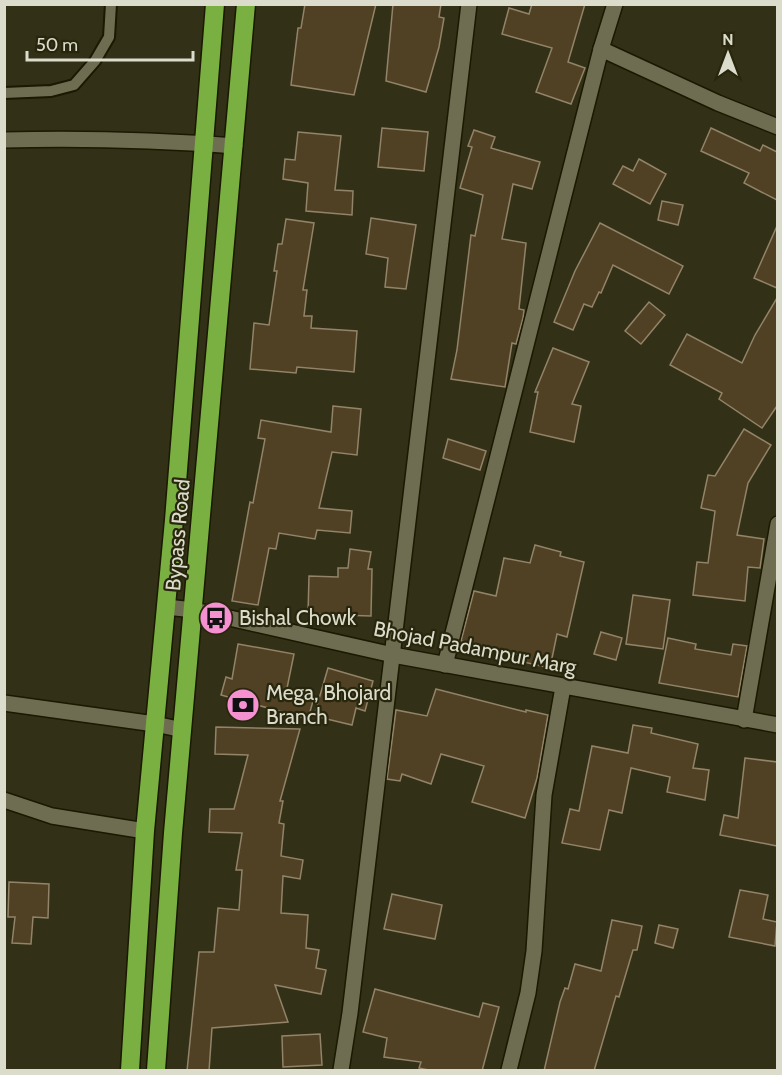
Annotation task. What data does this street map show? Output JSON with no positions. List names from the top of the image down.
{
  "streets": {
    "highway": ["Bypass Road"],
    "street": ["Bhojad Padampur Marg"]
  },
  "crossings": [
    ["Bypass Road", "Bhojad Padampur Marg"]
  ],
  "places": {
    "bus stop": ["Bishal Chowk"],
    "bank": ["Mega, Bhojard Branch"]
  },
  "scale_bar": "50 m",
  "north": "top"
}
